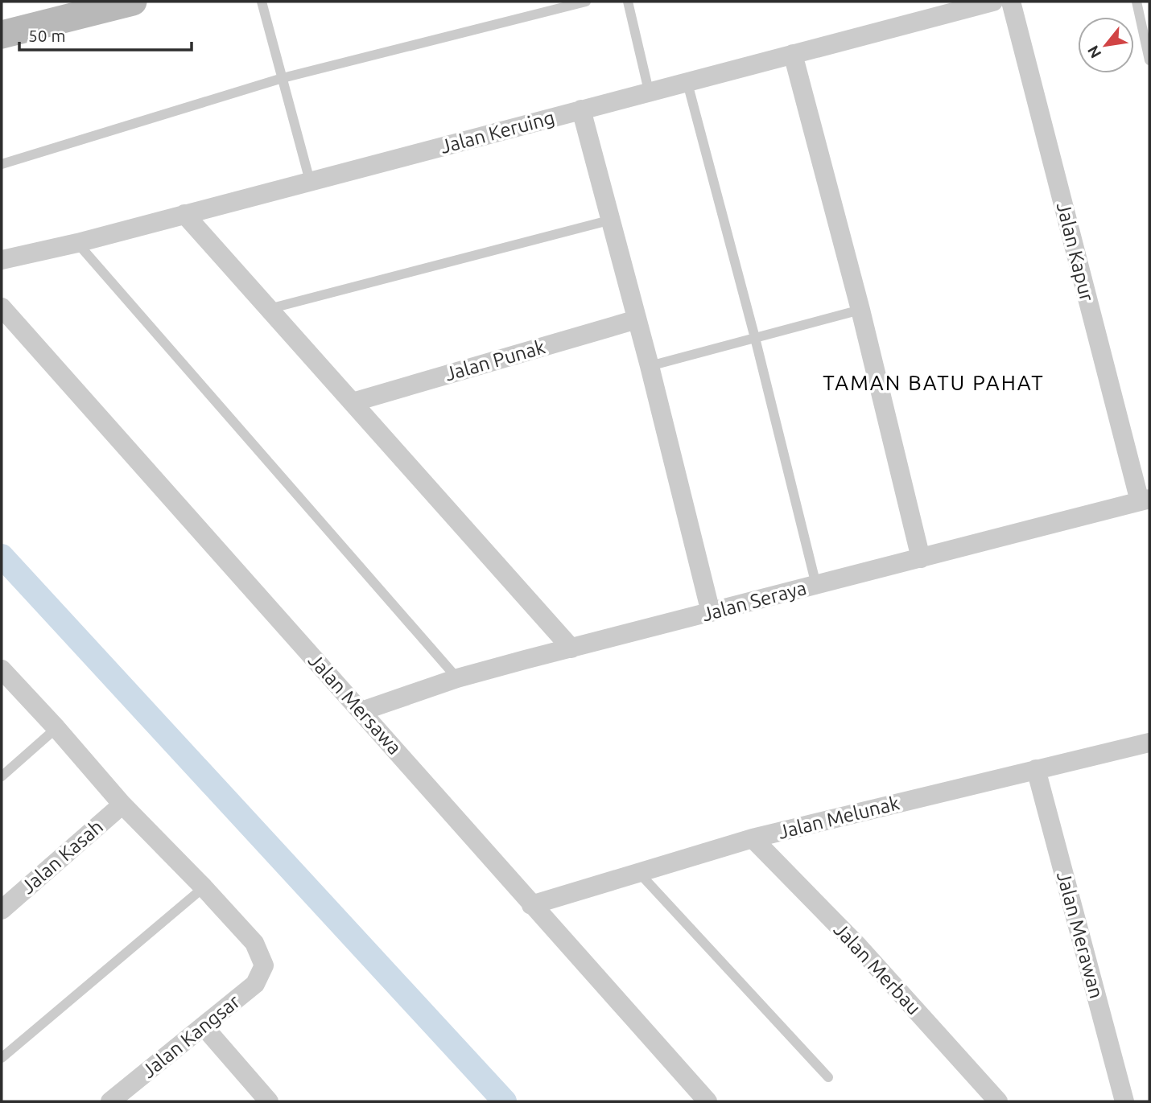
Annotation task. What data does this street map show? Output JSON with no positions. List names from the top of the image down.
{
  "streets": {
    "street": [
      "Jalan Keruing",
      "Jalan Kapur",
      "Jalan Punak",
      "Jalan Seraya",
      "Jalan Mersawa",
      "Jalan Melunak",
      "Jalan Kasah",
      "Jalan Merawan",
      "Jalan Merbau",
      "Jalan Kangsar"
    ]
  },
  "crossings": [
    ["Jalan Kapur", "Jalan Seraya"],
    ["Jalan Seraya", "Jalan Mersawa"],
    ["Jalan Mersawa", "Jalan Melunak"],
    ["Jalan Melunak", "Jalan Merawan"],
    ["Jalan Melunak", "Jalan Merbau"]
  ],
  "districts": ["TAMAN BATU PAHAT"],
  "scale_bar": "50 m",
  "north": "bottom left"
}
